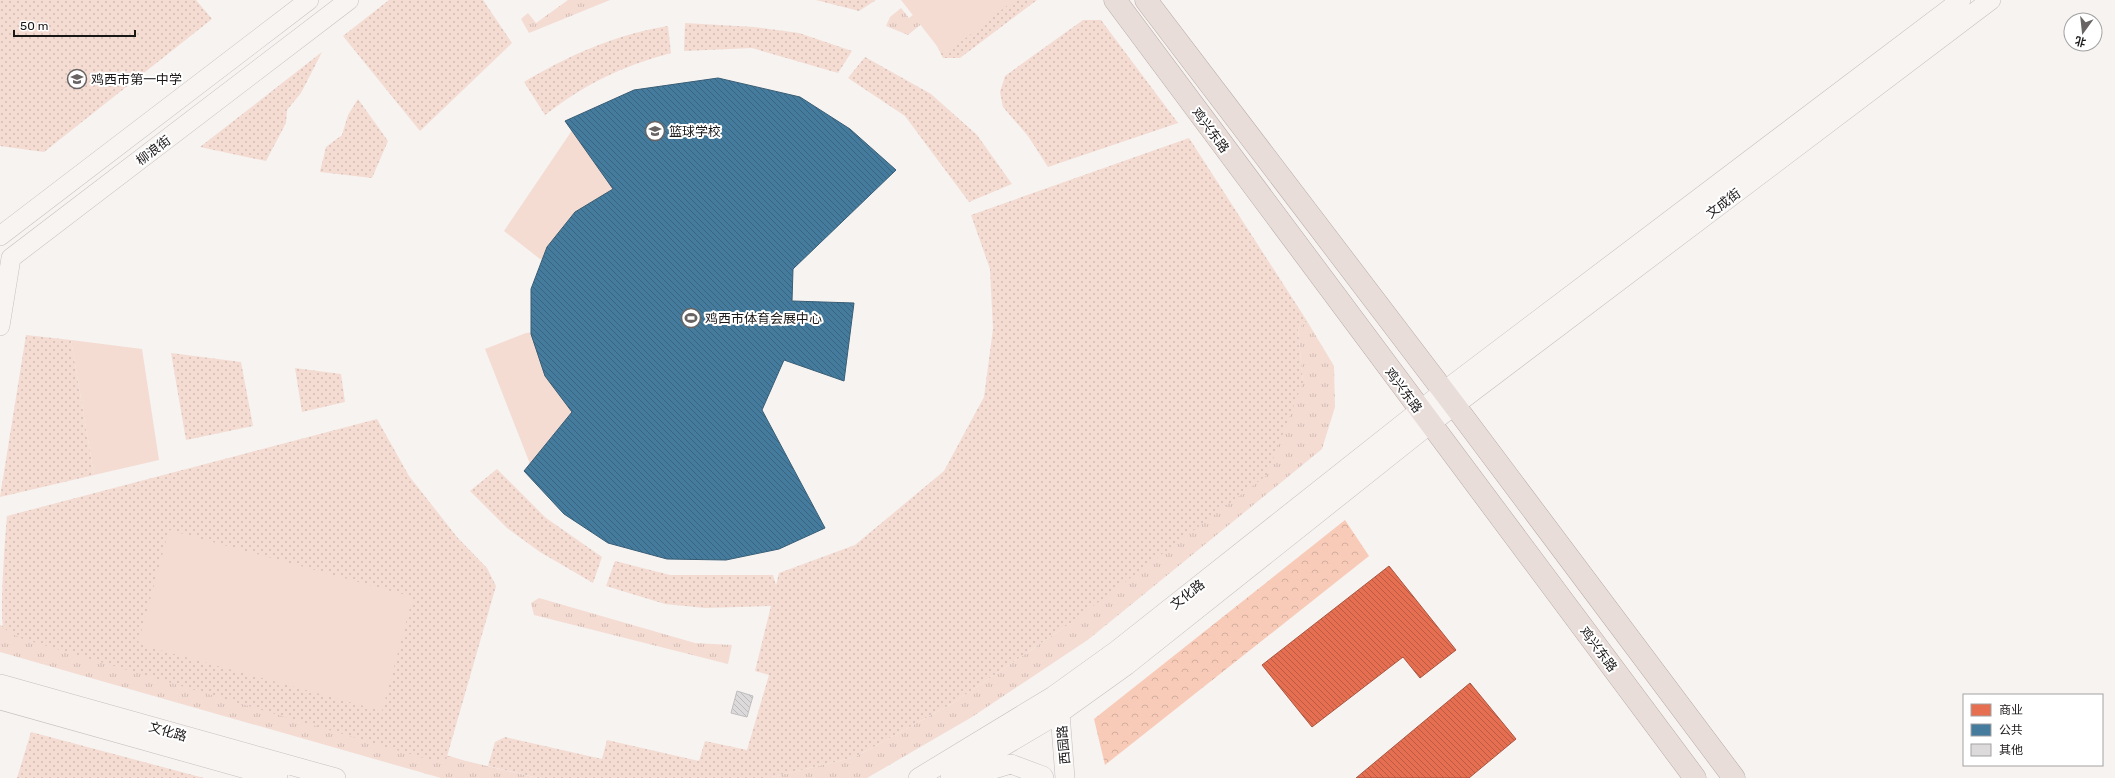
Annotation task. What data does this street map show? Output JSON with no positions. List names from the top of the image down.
{
  "streets": {
    "highway": ["鸡兴东路"],
    "main road": [
      "柳浪街",
      "文成街",
      "文化路",
      "西园路"
    ]
  },
  "crossings": [
    ["鸡兴东路", "文成街"],
    ["鸡兴东路", "文化路"],
    ["文成街", "文化路"],
    ["文化路", "西园路"]
  ],
  "places": {
    "school or university": ["鸡西市第一中学", "篮球学校"],
    "sports": ["鸡西市体育会展中心"]
  },
  "legend": ["商业", "公共", "其他"],
  "scale_bar": "50 m",
  "north": "bottom"
}
